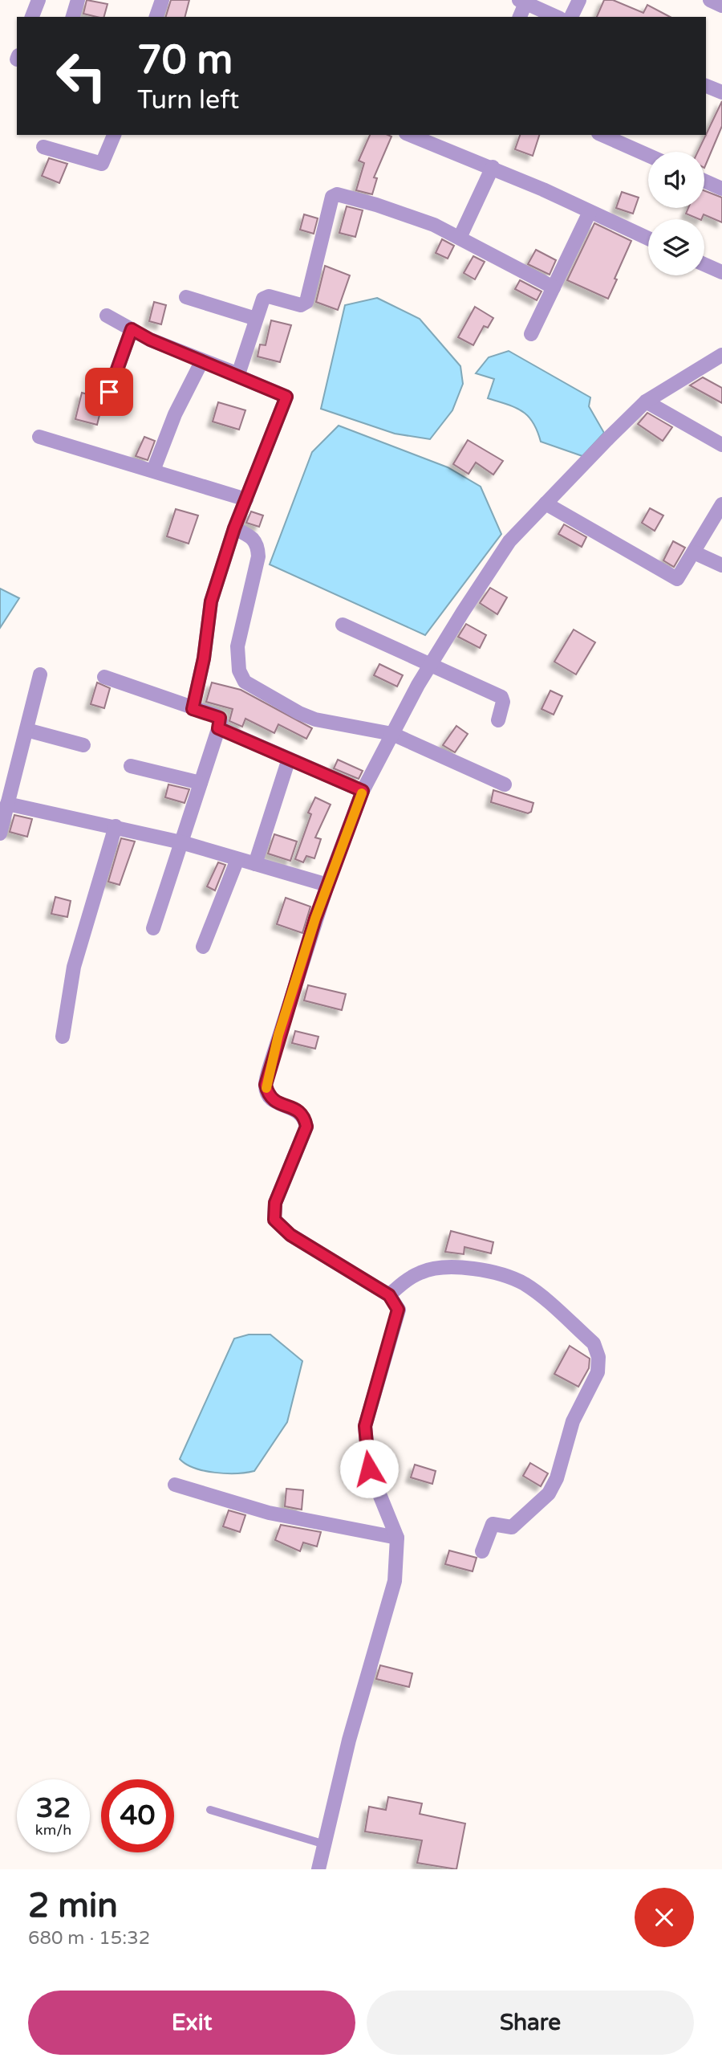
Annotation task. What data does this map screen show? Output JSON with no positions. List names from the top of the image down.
{
  "page": {
    "turn": ["70 m", "Turn left"],
    "speed": "32 km/h",
    "limit": "40",
    "heading": ["2 min", "680 m · 15:32"],
    "buttons": ["Exit", "Share"]
  }
}
